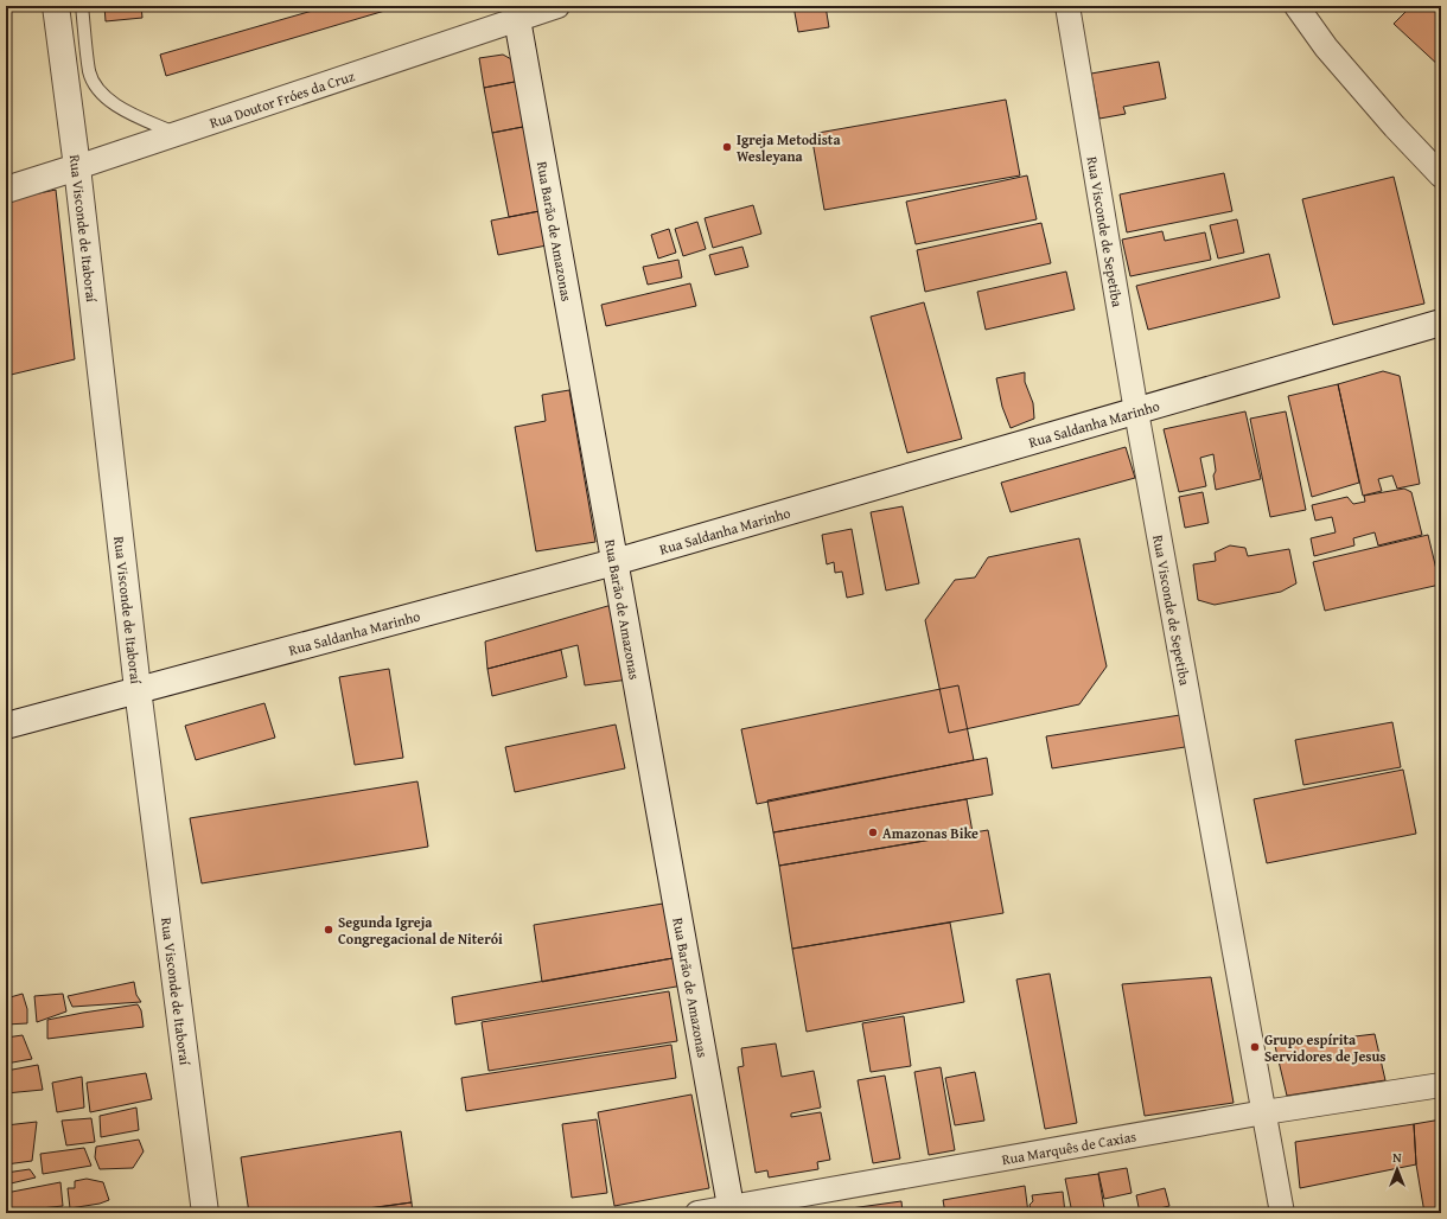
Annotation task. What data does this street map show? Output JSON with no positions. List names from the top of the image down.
{
  "streets": {
    "main road": [
      "Rua Doutor Fróes da Cruz",
      "Rua Visconde de Itaboraí",
      "Rua Barão de Amazonas",
      "Rua Saldanha Marinho"
    ],
    "street": ["Rua Visconde de Sepetiba", "Rua Marquês de Caxias"]
  },
  "crossings": [
    ["Rua Doutor Fróes da Cruz", "Rua Visconde de Itaboraí"],
    ["Rua Doutor Fróes da Cruz", "Rua Barão de Amazonas"],
    ["Rua Visconde de Itaboraí", "Rua Saldanha Marinho"],
    ["Rua Barão de Amazonas", "Rua Saldanha Marinho"],
    ["Rua Barão de Amazonas", "Rua Marquês de Caxias"],
    ["Rua Visconde de Sepetiba", "Rua Saldanha Marinho"],
    ["Rua Visconde de Sepetiba", "Rua Marquês de Caxias"]
  ],
  "places": [
    "Igreja Metodista Wesleyana",
    "Amazonas Bike",
    "Segunda Igreja Congregacional de Niterói",
    "Grupo espírita Servidores de Jesus"
  ],
  "north": "top"
}
